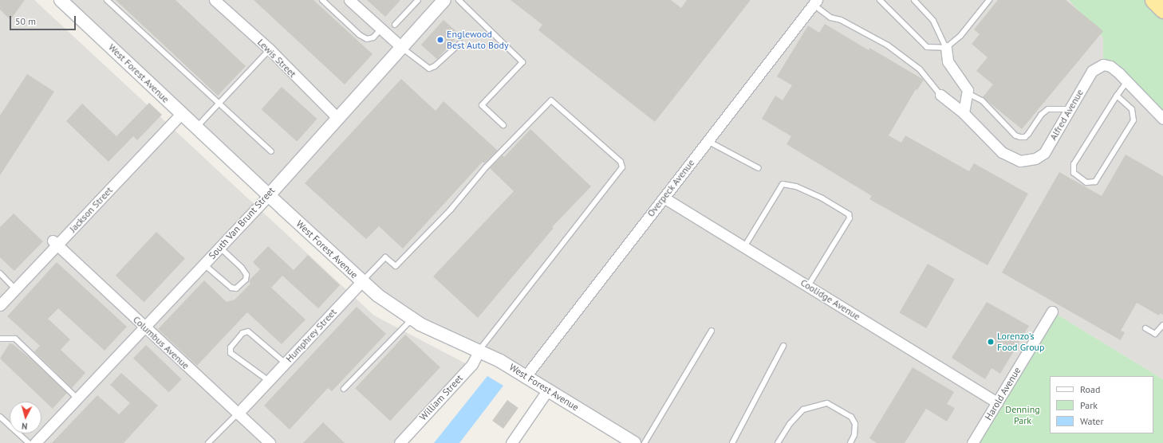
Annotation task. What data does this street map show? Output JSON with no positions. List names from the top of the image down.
{
  "streets": {
    "street": [
      "Lewis Street",
      "West Forest Avenue",
      "Alfred Avenue",
      "Overpeck Avenue",
      "Jackson Street",
      "South Van Brunt Street",
      "Coolidge Avenue",
      "Humphrey Street",
      "Columbus Avenue",
      "Harold Avenue",
      "William Street"
    ]
  },
  "crossings": [
    ["Lewis Street", "South Van Brunt Street"],
    ["West Forest Avenue", "Overpeck Avenue"],
    ["West Forest Avenue", "Jackson Street"],
    ["West Forest Avenue", "South Van Brunt Street"],
    ["West Forest Avenue", "Humphrey Street"],
    ["West Forest Avenue", "William Street"],
    ["Overpeck Avenue", "Coolidge Avenue"],
    ["Jackson Street", "Columbus Avenue"],
    ["South Van Brunt Street", "Columbus Avenue"],
    ["Coolidge Avenue", "Harold Avenue"],
    ["Humphrey Street", "Columbus Avenue"],
    ["Humphrey Street", "William Street"]
  ],
  "parks": ["Denning Park"],
  "places": ["Englewood Best Auto Body", "Lorenzo's Food Group"],
  "legend": ["Road", "Park", "Water"],
  "scale_bar": "50 m",
  "north": "bottom"
}
